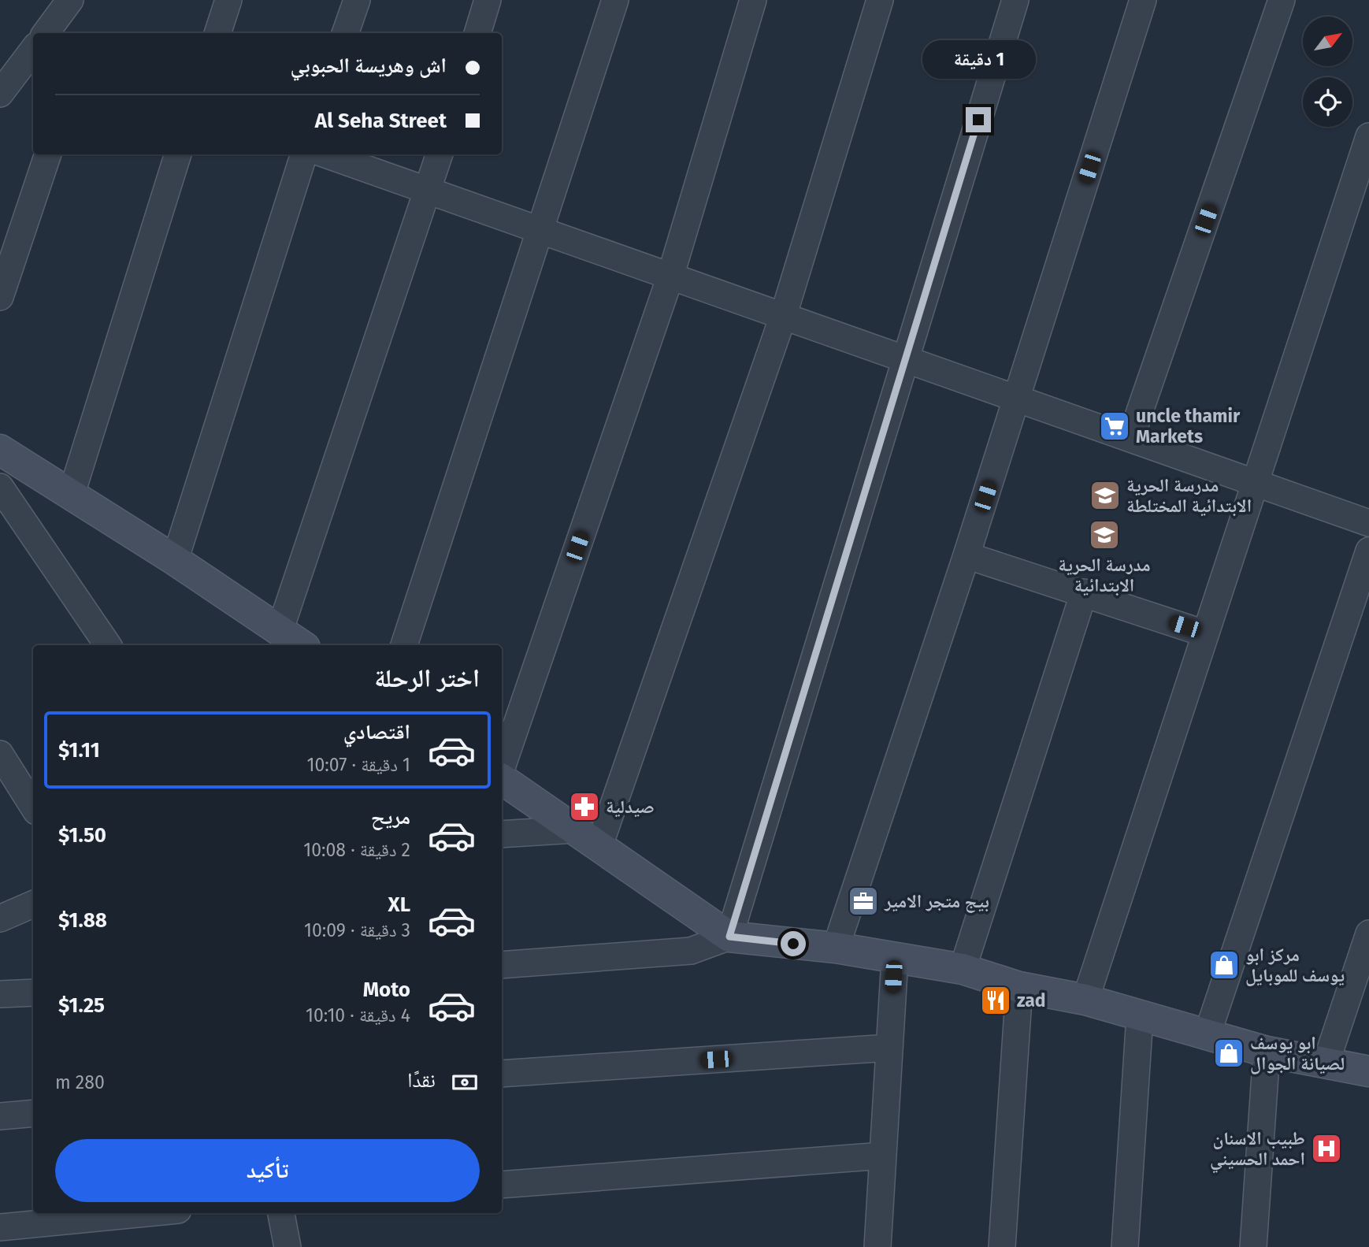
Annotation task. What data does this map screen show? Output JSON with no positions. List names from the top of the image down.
{
  "places": {
    "supermarket": ["uncle thamir Markets"],
    "school or university": ["مدرسة الحرية الابتدائية المختلطة", "مدرسة الحرية الابتدائية"],
    "pharmacy": ["صيدلية"],
    "office": ["بيج متجر الامير"],
    "shop": ["مركز ابو يوسف للموبايل", "ابو يوسف لصيانة الجوال"],
    "restaurant": ["zad"],
    "hospital": ["طبيب الاسنان احمد الحسيني"]
  },
  "north": "top right",
  "page": {
    "banner": ["اش وهريسة الحبوبي", "Al Seha Street"],
    "bubble": "1 دقيقة",
    "heading": "اختر الرحلة",
    "list": [
      {
        "name": "اقتصادي",
        "note": "1 دقيقة · 10:07",
        "value": "$1.11"
      },
      {
        "name": "مريح",
        "note": "2 دقيقة · 10:08",
        "value": "$1.50"
      },
      {
        "name": "XL",
        "note": "3 دقيقة · 10:09",
        "value": "$1.88"
      },
      {
        "name": "Moto",
        "note": "4 دقيقة · 10:10",
        "value": "$1.25"
      }
    ],
    "pay": ["نقدًا", "280 m"],
    "buttons": "تأكيد"
  }
}
